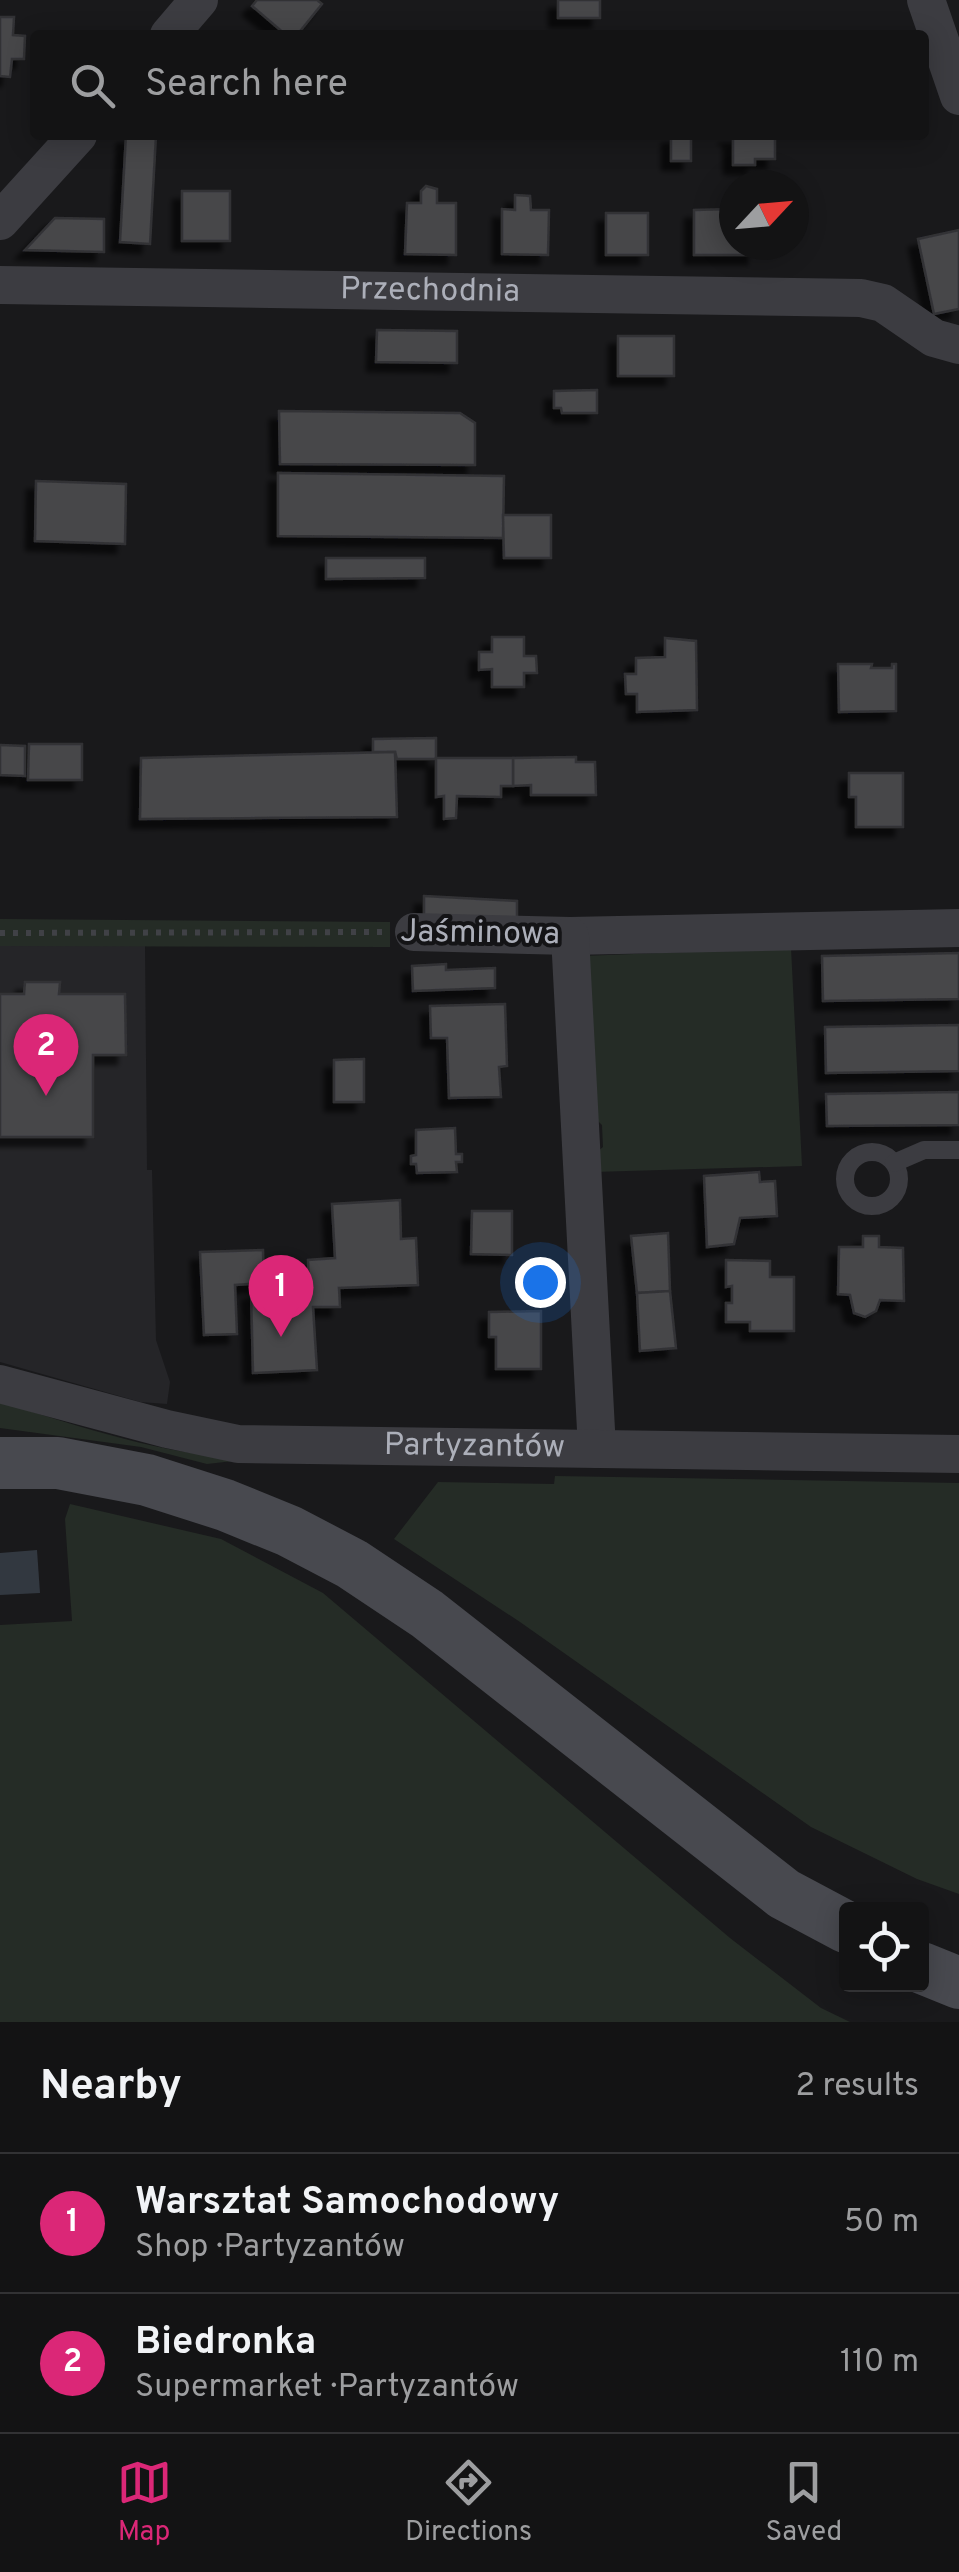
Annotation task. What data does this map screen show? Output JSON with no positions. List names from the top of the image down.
{
  "streets": {
    "street": ["Przechodnia", "Jaśminowa", "Partyzantów"]
  },
  "north": "top right",
  "page": {
    "search": "Search here",
    "pins": ["2", "1"],
    "heading": ["Nearby", "2 results"],
    "list": [
      {
        "mark": "1",
        "name": "Warsztat Samochodowy",
        "note": "Shop · Partyzantów",
        "value": "50 m"
      },
      {
        "mark": "2",
        "name": "Biedronka",
        "note": "Supermarket · Partyzantów",
        "value": "110 m"
      }
    ],
    "nav": ["Map", "Directions", "Saved"]
  }
}
